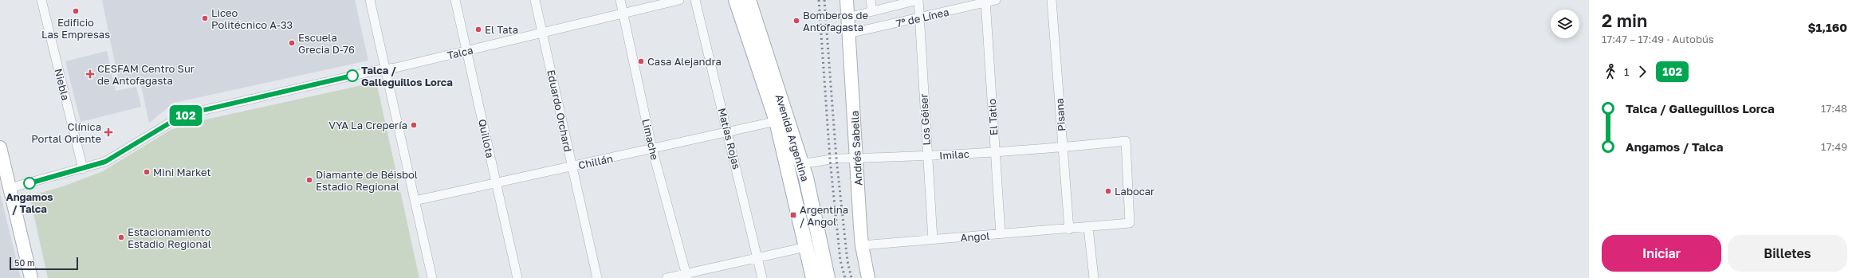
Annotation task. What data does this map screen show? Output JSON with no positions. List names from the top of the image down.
{
  "streets": {
    "main road": ["Avenida Argentina", "Andrés Sabella"],
    "street": [
      "7º de Línea",
      "Talca",
      "Niebla",
      "Eduardo Orchard",
      "Pisana",
      "El Tatio",
      "Los Géiser",
      "Quillota",
      "Matías Rojas",
      "Limache",
      "Imilac",
      "Chillán",
      "Angol"
    ]
  },
  "crossings": [
    ["7º de Línea", "El Tatio"],
    ["7º de Línea", "Los Géiser"],
    ["7º de Línea", "Andrés Sabella"],
    ["Talca", "Niebla"],
    ["Talca", "Eduardo Orchard"],
    ["Talca", "Quillota"],
    ["Talca", "Limache"],
    ["Eduardo Orchard", "Chillán"],
    ["Pisana", "Imilac"],
    ["Pisana", "Angol"],
    ["El Tatio", "Imilac"],
    ["El Tatio", "Angol"],
    ["Los Géiser", "Imilac"],
    ["Los Géiser", "Angol"],
    ["Avenida Argentina", "Imilac"],
    ["Avenida Argentina", "Chillán"],
    ["Quillota", "Chillán"],
    ["Matías Rojas", "Chillán"],
    ["Limache", "Chillán"],
    ["Andrés Sabella", "Imilac"],
    ["Andrés Sabella", "Angol"],
    ["Imilac", "Angol"]
  ],
  "places": {
    "other": [
      "Edificio Las Empresas",
      "Liceo Politécnico A-33",
      "Bomberos de Antofagasta",
      "El Tata",
      "Escuela Grecia D-76",
      "Casa Alejandra",
      "Talca / Galleguillos Lorca",
      "VYA La Crepería",
      "Mini Market",
      "Diamante de Béisbol Estadio Regional",
      "Angamos / Talca",
      "Labocar",
      "Estacionamiento Estadio Regional"
    ],
    "health": ["CESFAM Centro Sur de Antofagasta", "Clínica Portal Oriente"],
    "transit": ["Argentina / Angol"]
  },
  "lines": ["bus line 102"],
  "scale_bar": "50 m",
  "page": {
    "on_map": "102",
    "heading": ["2 min", "17:47 – 17:49 · Autobús", "$1,160"],
    "legs": ["1", "102"],
    "list": [
      {
        "name": "Talca / Galleguillos Lorca",
        "value": "17:48"
      },
      {
        "name": "Angamos / Talca",
        "value": "17:49"
      }
    ],
    "buttons": ["Iniciar", "Billetes"],
    "scale": "50 m"
  }
}
